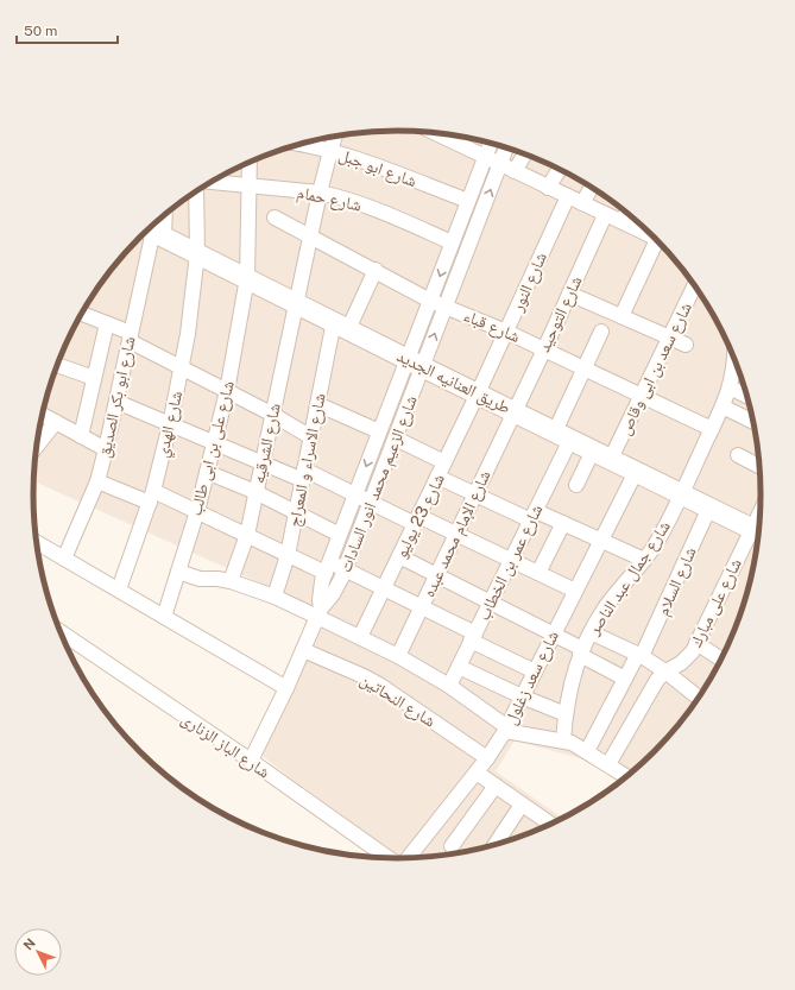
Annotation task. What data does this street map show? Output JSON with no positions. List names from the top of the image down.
{
  "streets": {
    "street": [
      "شارع ابو جبل",
      "شارع حمام",
      "شارع النور",
      "شارع التوحيد",
      "شارع قباء",
      "شارع سعد بن ابى وقاص",
      "طريق العنانيه الجديد",
      "شارع ابو بكر الصديق",
      "شارع الهدي",
      "شارع الشرقيه",
      "شارع على بن ابى طالب",
      "شارع الاسراء و المعراج",
      "شارع الزعيم محمد انور السادات",
      "شارع 23 يوليو",
      "شارع الإمام محمد عبده",
      "شارع عمر بن الخطاب",
      "شارع جمال عبد الناصر",
      "شارع السلام",
      "شارع على مبارك",
      "شارع سعد زغلول",
      "شارع النحاتين",
      "شارع الباز الزنارى"
    ]
  },
  "crossings": [
    ["شارع ابو جبل", "شارع الشرقيه"],
    ["شارع ابو جبل", "شارع الزعيم محمد انور السادات"],
    ["شارع حمام", "شارع الشرقيه"],
    ["شارع حمام", "شارع على بن ابى طالب"],
    ["شارع حمام", "شارع الزعيم محمد انور السادات"],
    ["شارع النور", "شارع قباء"],
    ["شارع النور", "طريق العنانيه الجديد"],
    ["شارع النور", "شارع 23 يوليو"],
    ["شارع التوحيد", "شارع قباء"],
    ["شارع التوحيد", "طريق العنانيه الجديد"],
    ["شارع التوحيد", "شارع الإمام محمد عبده"],
    ["شارع قباء", "شارع سعد بن ابى وقاص"],
    ["شارع قباء", "شارع الشرقيه"],
    ["شارع قباء", "شارع الاسراء و المعراج"],
    ["شارع قباء", "شارع الزعيم محمد انور السادات"],
    ["شارع قباء", "شارع عمر بن الخطاب"],
    ["شارع قباء", "شارع جمال عبد الناصر"],
    ["شارع سعد بن ابى وقاص", "طريق العنانيه الجديد"],
    ["طريق العنانيه الجديد", "شارع ابو بكر الصديق"],
    ["طريق العنانيه الجديد", "شارع الهدي"],
    ["طريق العنانيه الجديد", "شارع الشرقيه"],
    ["طريق العنانيه الجديد", "شارع على بن ابى طالب"],
    ["طريق العنانيه الجديد", "شارع الاسراء و المعراج"],
    ["طريق العنانيه الجديد", "شارع الزعيم محمد انور السادات"],
    ["طريق العنانيه الجديد", "شارع 23 يوليو"],
    ["طريق العنانيه الجديد", "شارع الإمام محمد عبده"],
    ["طريق العنانيه الجديد", "شارع عمر بن الخطاب"],
    ["طريق العنانيه الجديد", "شارع جمال عبد الناصر"],
    ["طريق العنانيه الجديد", "شارع السلام"],
    ["طريق العنانيه الجديد", "شارع على مبارك"],
    ["طريق العنانيه الجديد", "شارع سعد زغلول"],
    ["شارع الزعيم محمد انور السادات", "شارع النحاتين"],
    ["شارع الزعيم محمد انور السادات", "شارع الباز الزنارى"],
    ["شارع سعد زغلول", "شارع النحاتين"]
  ],
  "scale_bar": "50 m",
  "north": "top left"
}
